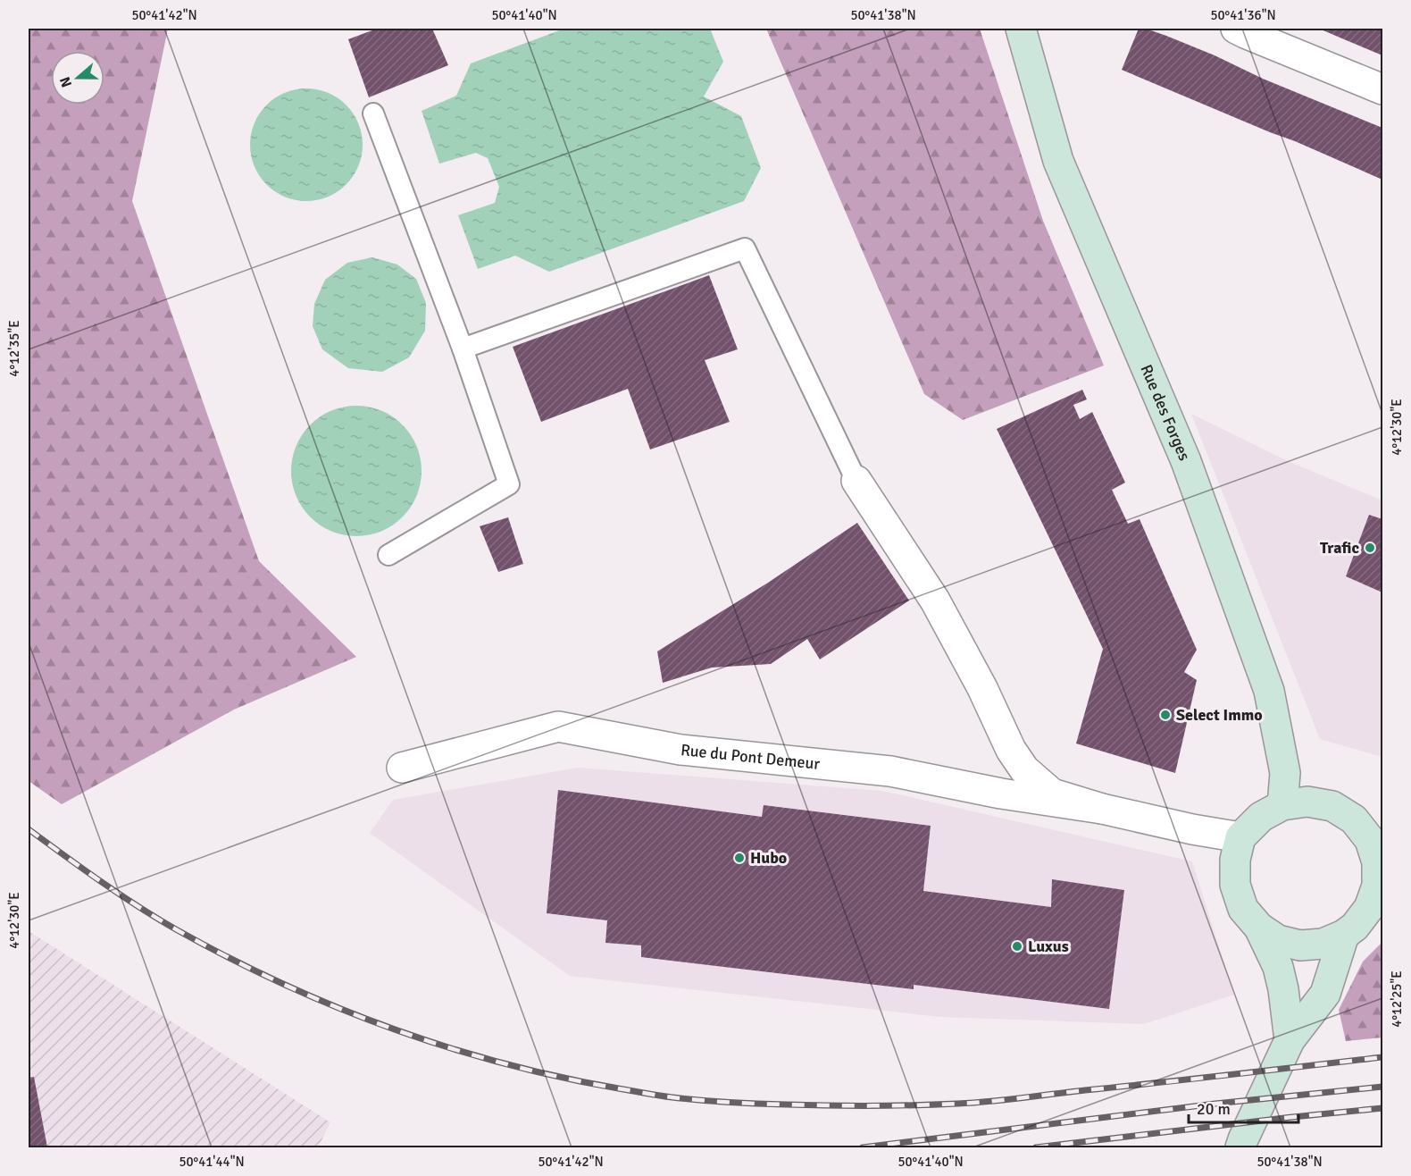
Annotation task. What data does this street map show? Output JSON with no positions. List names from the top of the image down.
{
  "streets": {
    "main road": ["Rue des Forges"],
    "street": ["Rue du Pont Demeur"]
  },
  "crossings": [
    ["Rue des Forges", "Rue du Pont Demeur"]
  ],
  "places": [
    "Trafic",
    "Select Immo",
    "Hubo",
    "Luxus"
  ],
  "scale_bar": "20 m",
  "north": "left",
  "coordinates": [
    "50°41'42\"N",
    "50°41'40\"N",
    "50°41'38\"N",
    "50°41'36\"N",
    "4°12'35\"E",
    "4°12'30\"E",
    "4°12'25\"E",
    "50°41'44\"N"
  ]
}
